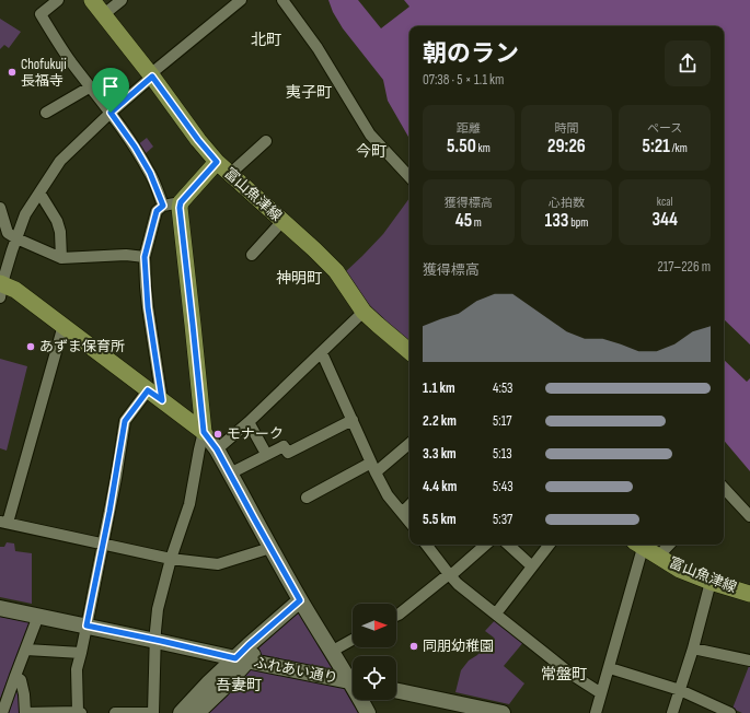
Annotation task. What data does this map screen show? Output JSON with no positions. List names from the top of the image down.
{
  "streets": {
    "main road": ["富山魚津線"],
    "street": ["ふれあい通り"]
  },
  "districts": [
    "北町",
    "夷子町",
    "今町",
    "神明町",
    "常盤町",
    "吾妻町"
  ],
  "places": [
    "Chofukuji 長福寺",
    "あずま保育所",
    "モナーク",
    "同朋幼稚園"
  ],
  "north": "right",
  "page": {
    "heading": ["朝のラン", "07:38 · 5 × 1.1 km"],
    "stats": [
      ["距離", "5.50 km"],
      ["時間", "29:26"],
      ["ペース", "5:21 /km"],
      ["獲得標高", "45 m"],
      ["心拍数", "133 bpm"],
      ["kcal", "344"]
    ],
    "chart": ["獲得標高", "217–226 m"],
    "list": [
      {
        "name": "1.1 km",
        "note": "4:53"
      },
      {
        "name": "2.2 km",
        "note": "5:17"
      },
      {
        "name": "3.3 km",
        "note": "5:13"
      },
      {
        "name": "4.4 km",
        "note": "5:43"
      },
      {
        "name": "5.5 km",
        "note": "5:37"
      }
    ]
  }
}
